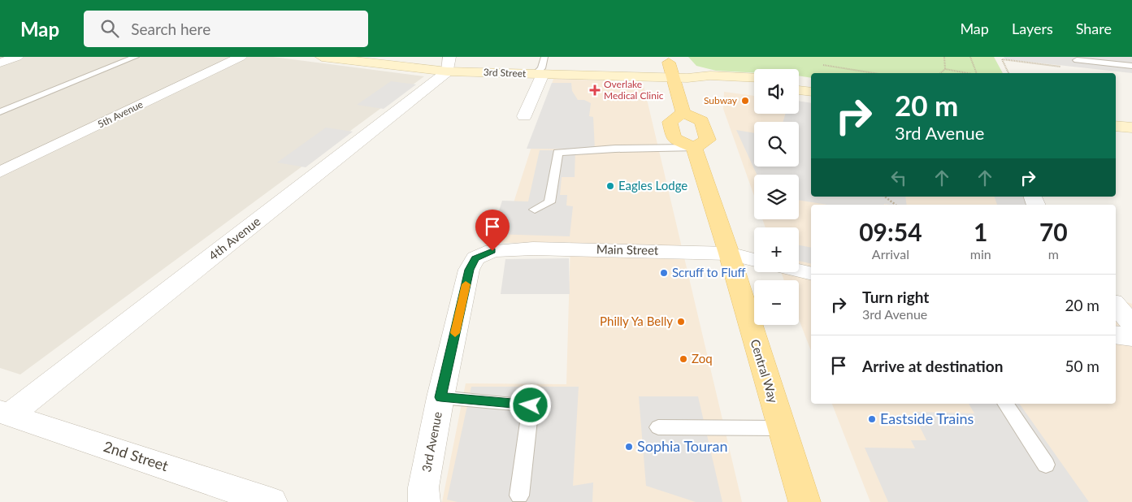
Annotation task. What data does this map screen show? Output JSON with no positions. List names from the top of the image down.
{
  "streets": {
    "main road": ["Central Way"],
    "street": [
      "3rd Street",
      "5th Avenue",
      "4th Avenue",
      "Main Street",
      "3rd Avenue",
      "2nd Street"
    ]
  },
  "crossings": [
    ["3rd Street", "4th Avenue"],
    ["4th Avenue", "2nd Street"],
    ["Main Street", "Central Way"],
    ["Main Street", "3rd Avenue"]
  ],
  "places": {
    "health": ["Overlake Medical Clinic"],
    "other": [
      "Subway",
      "Eagles Lodge",
      "Scruff to Fluff",
      "Philly Ya Belly",
      "Zoq",
      "Eastside Trains",
      "Sophia Touran"
    ]
  },
  "page": {
    "header": "Map",
    "search": "Search here",
    "nav": ["Map", "Layers", "Share"],
    "map_buttons": ["+", "−"],
    "turn": ["20 m", "3rd Avenue"],
    "eta": [
      "09:54",
      "Arrival",
      "1",
      "min",
      "70",
      "m"
    ],
    "list": [
      {
        "name": "Turn right",
        "note": "3rd Avenue",
        "value": "20 m"
      },
      {
        "name": "Arrive at destination",
        "value": "50 m"
      }
    ]
  }
}
